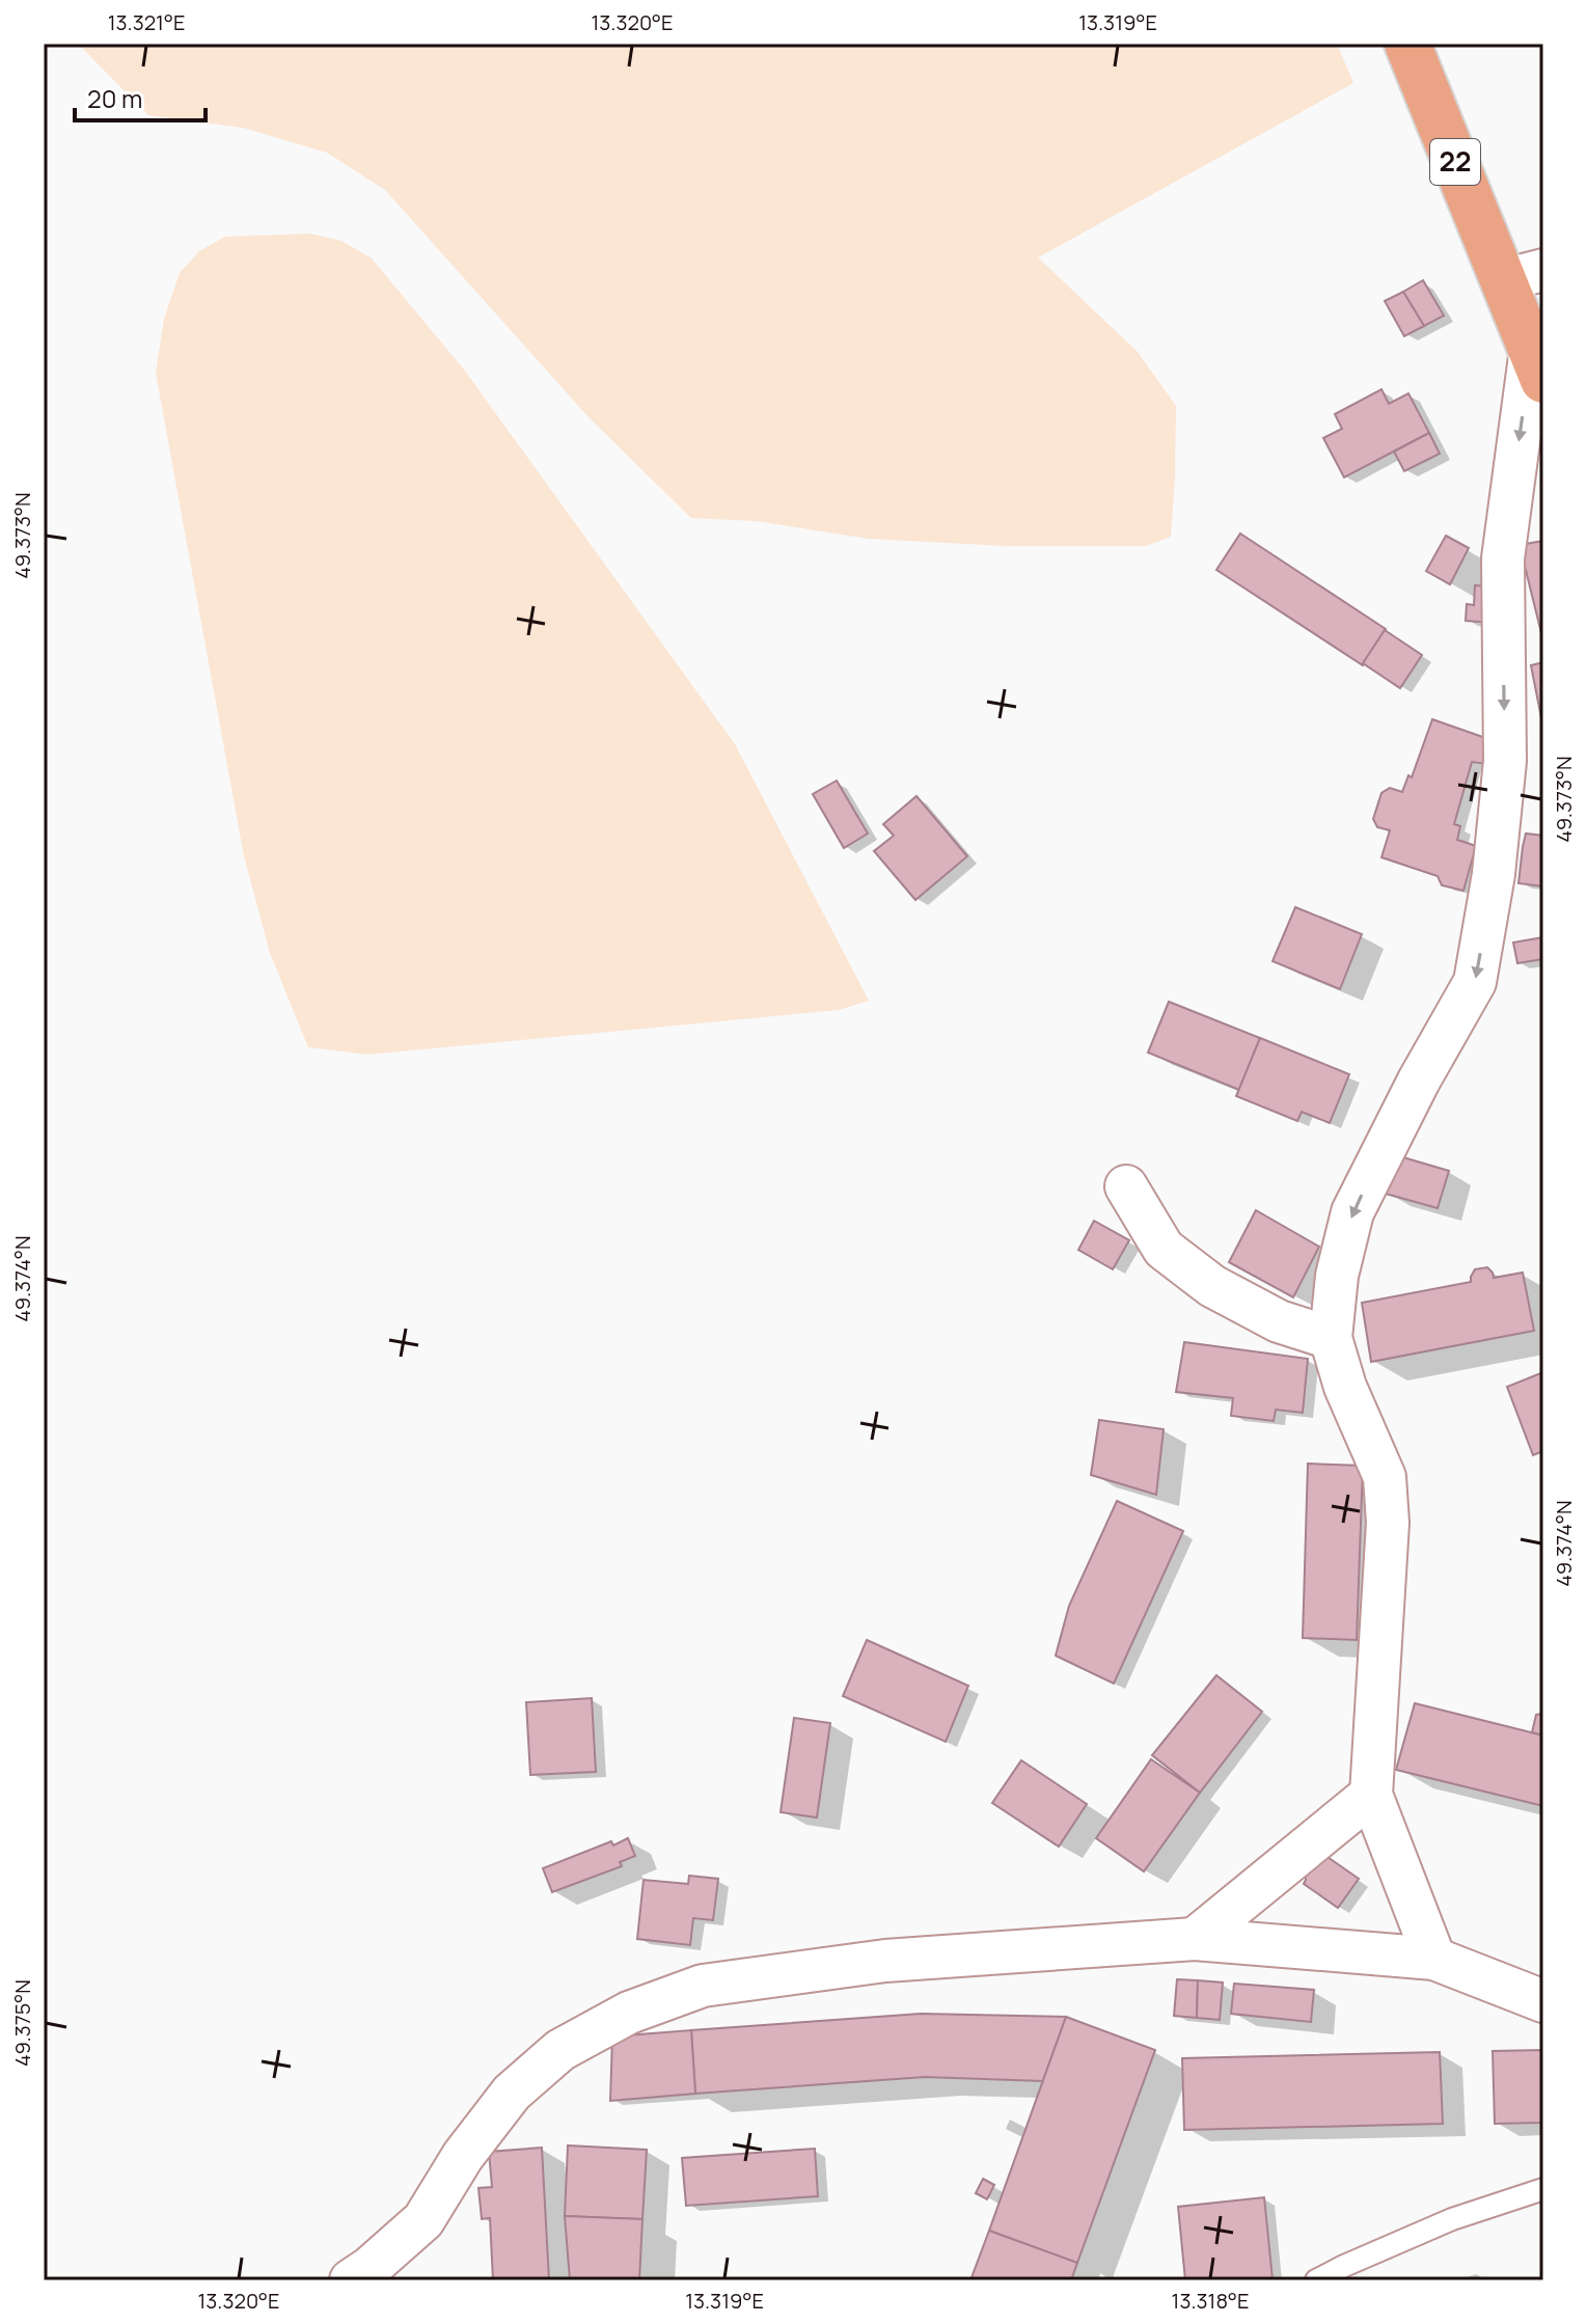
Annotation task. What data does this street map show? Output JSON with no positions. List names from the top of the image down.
{
  "streets": {
    "main road": ["22"]
  },
  "scale_bar": "20 m",
  "coordinates": [
    "13.321°E",
    "13.320°E",
    "13.319°E",
    "49.373°N",
    "49.374°N",
    "49.375°N",
    "13.318°E"
  ]
}
